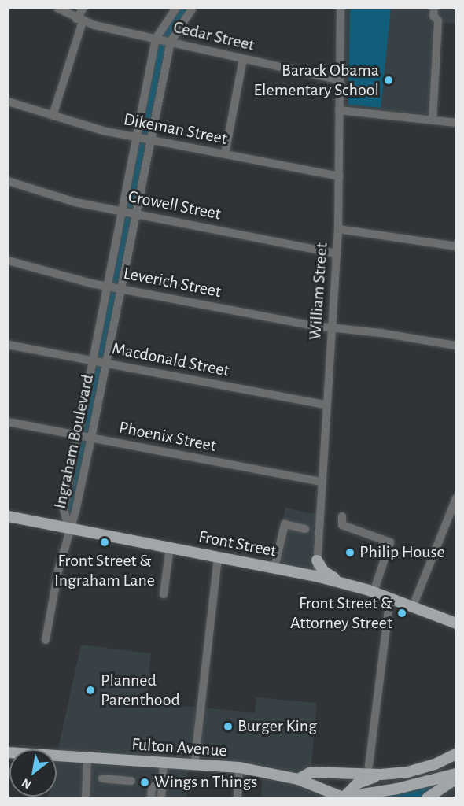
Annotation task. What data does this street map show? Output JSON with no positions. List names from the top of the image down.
{
  "streets": {
    "main road": ["Front Street", "Fulton Avenue"],
    "street": [
      "Cedar Street",
      "Dikeman Street",
      "Crowell Street",
      "Leverich Street",
      "William Street",
      "Macdonald Street",
      "Phoenix Street",
      "Ingraham Boulevard"
    ]
  },
  "crossings": [
    ["Cedar Street", "William Street"],
    ["Cedar Street", "Ingraham Boulevard"],
    ["Dikeman Street", "William Street"],
    ["Dikeman Street", "Ingraham Boulevard"],
    ["Crowell Street", "William Street"],
    ["Crowell Street", "Ingraham Boulevard"],
    ["Leverich Street", "William Street"],
    ["Leverich Street", "Ingraham Boulevard"],
    ["William Street", "Macdonald Street"],
    ["William Street", "Phoenix Street"],
    ["William Street", "Front Street"],
    ["Macdonald Street", "Ingraham Boulevard"],
    ["Phoenix Street", "Ingraham Boulevard"],
    ["Ingraham Boulevard", "Front Street"]
  ],
  "places": [
    "Barack Obama Elementary School",
    "Front Street & Ingraham Lane",
    "Philip House",
    "Front Street & Attorney Street",
    "Planned Parenthood",
    "Burger King",
    "Wings n Things"
  ],
  "north": "bottom left"
}
